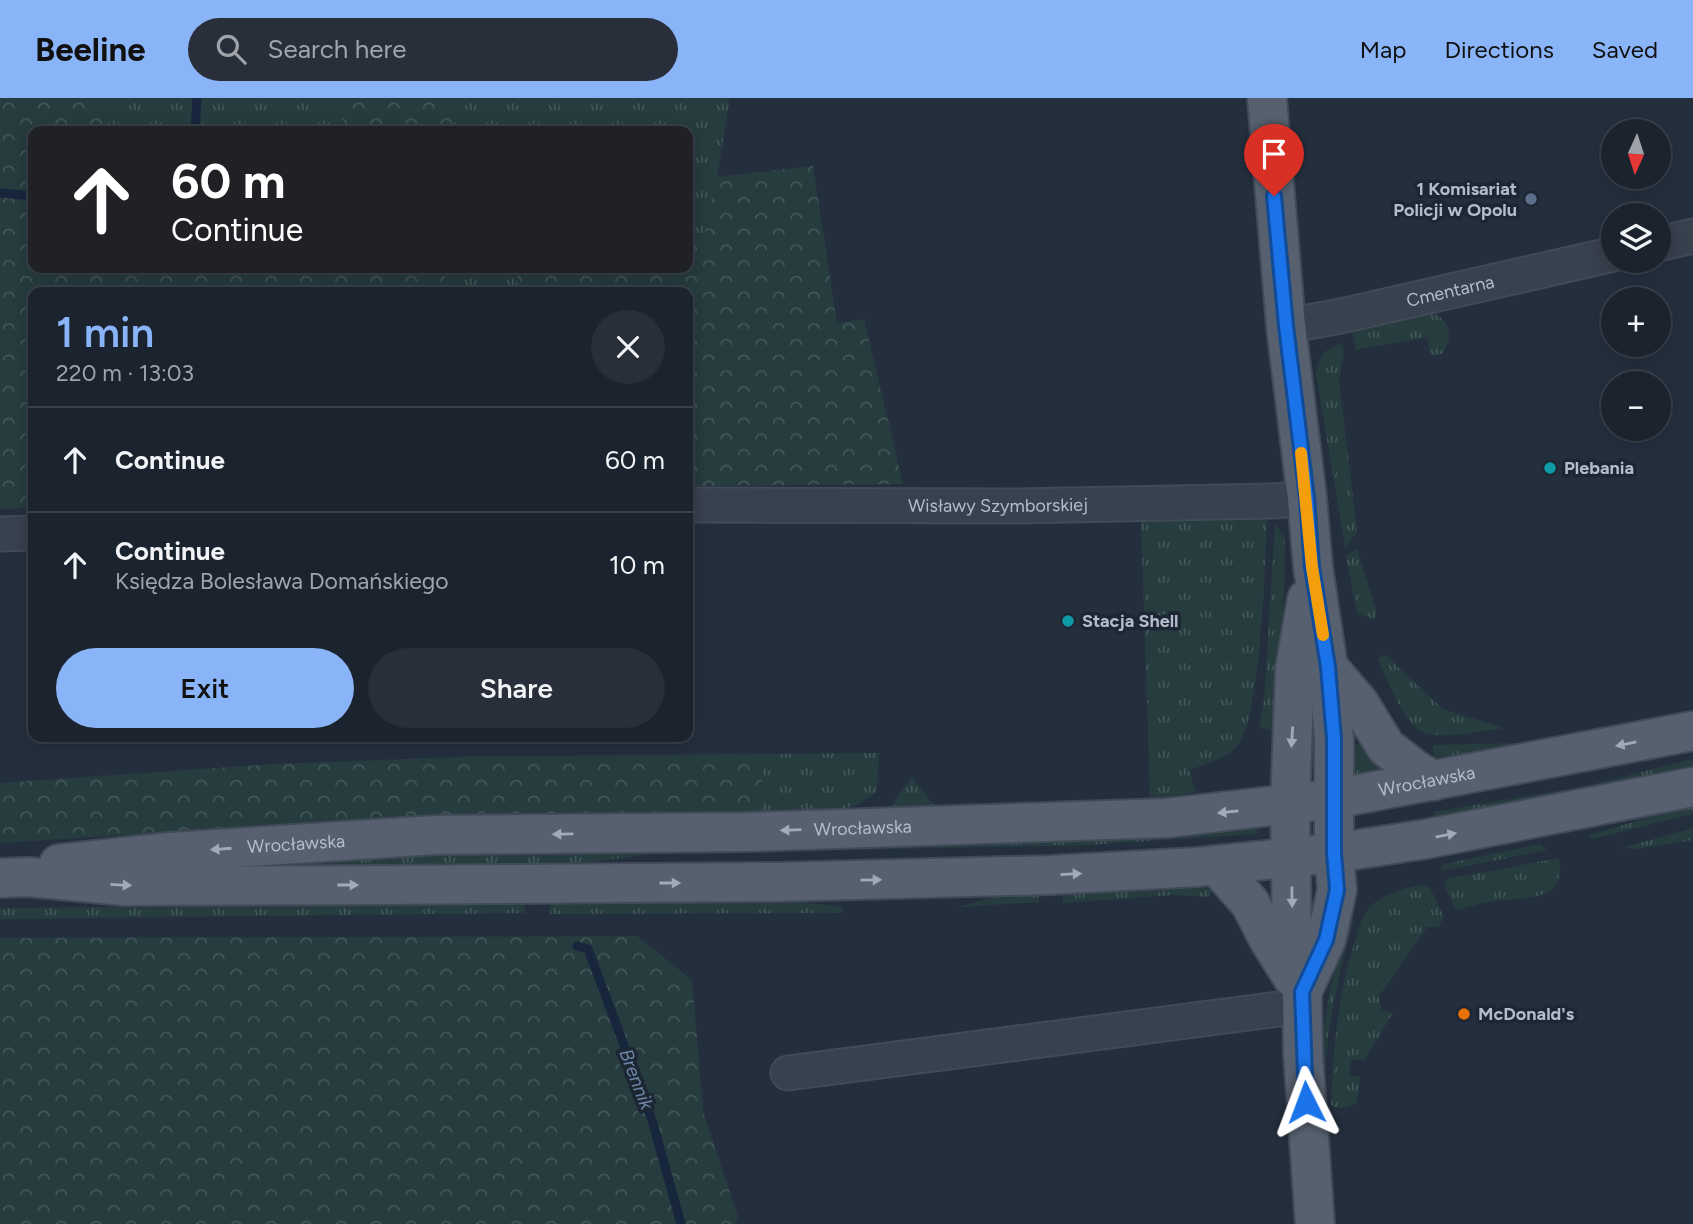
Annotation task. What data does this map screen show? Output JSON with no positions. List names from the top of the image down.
{
  "streets": {
    "main road": ["Wrocławska"],
    "street": ["Cmentarna", "Wisławy Szymborskiej"]
  },
  "water": ["Brennik"],
  "places": [
    "1 Komisariat Policji w Opolu",
    "Plebania",
    "Stacja Shell",
    "McDonald's"
  ],
  "north": "bottom",
  "page": {
    "header": "Beeline",
    "search": "Search here",
    "nav": ["Map", "Directions", "Saved"],
    "map_buttons": ["+", "−"],
    "turn": ["60 m", "Continue"],
    "heading": ["1 min", "220 m · 13:03"],
    "list": [
      {
        "name": "Continue",
        "value": "60 m"
      },
      {
        "name": "Continue",
        "note": "Księdza Bolesława Domańskiego",
        "value": "10 m"
      }
    ],
    "buttons": ["Exit", "Share"]
  }
}
